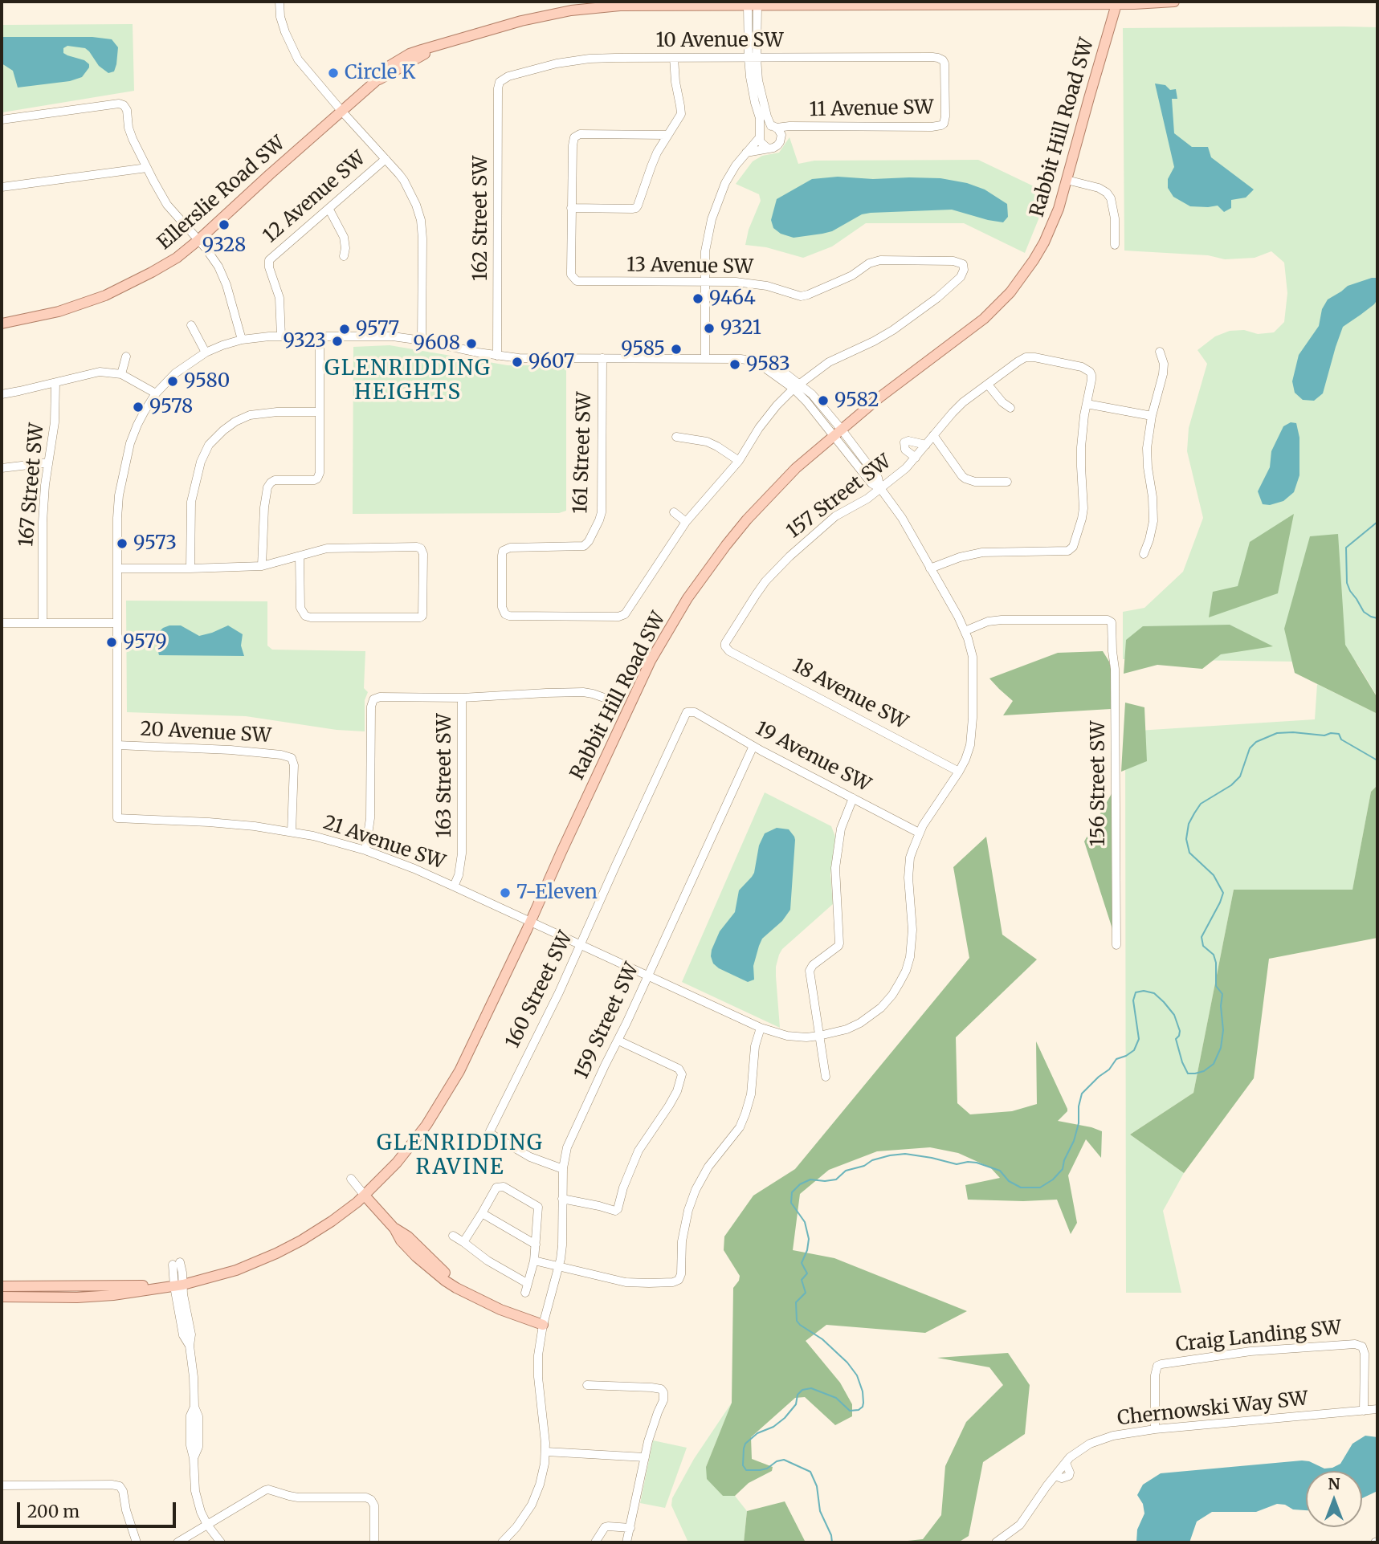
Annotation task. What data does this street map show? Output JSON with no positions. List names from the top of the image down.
{
  "streets": {
    "main road": ["Rabbit Hill Road SW", "Ellerslie Road SW"],
    "street": [
      "10 Avenue SW",
      "11 Avenue SW",
      "12 Avenue SW",
      "162 Street SW",
      "13 Avenue SW",
      "161 Street SW",
      "167 Street SW",
      "157 Street SW",
      "18 Avenue SW",
      "20 Avenue SW",
      "19 Avenue SW",
      "163 Street SW",
      "156 Street SW",
      "21 Avenue SW",
      "160 Street SW",
      "159 Street SW",
      "Craig Landing SW",
      "Chernowski Way SW"
    ]
  },
  "crossings": [
    ["10 Avenue SW", "11 Avenue SW"],
    ["10 Avenue SW", "162 Street SW"],
    ["Rabbit Hill Road SW", "Ellerslie Road SW"],
    ["Rabbit Hill Road SW", "21 Avenue SW"],
    ["12 Avenue SW", "21 Avenue SW"],
    ["162 Street SW", "21 Avenue SW"],
    ["13 Avenue SW", "21 Avenue SW"],
    ["161 Street SW", "21 Avenue SW"],
    ["157 Street SW", "18 Avenue SW"],
    ["157 Street SW", "21 Avenue SW"],
    ["18 Avenue SW", "21 Avenue SW"],
    ["20 Avenue SW", "21 Avenue SW"],
    ["19 Avenue SW", "21 Avenue SW"],
    ["19 Avenue SW", "160 Street SW"],
    ["19 Avenue SW", "159 Street SW"],
    ["163 Street SW", "21 Avenue SW"],
    ["156 Street SW", "21 Avenue SW"],
    ["21 Avenue SW", "160 Street SW"],
    ["21 Avenue SW", "159 Street SW"],
    ["160 Street SW", "159 Street SW"],
    ["Craig Landing SW", "Chernowski Way SW"]
  ],
  "districts": ["GLENRIDDING HEIGHTS", "GLENRIDDING RAVINE"],
  "places": [
    "Circle K",
    "9328",
    "9464",
    "9321",
    "9577",
    "9323",
    "9608",
    "9585",
    "9607",
    "9583",
    "9580",
    "9582",
    "9578",
    "9573",
    "9579",
    "7-Eleven"
  ],
  "scale_bar": "200 m",
  "north": "top"
}
